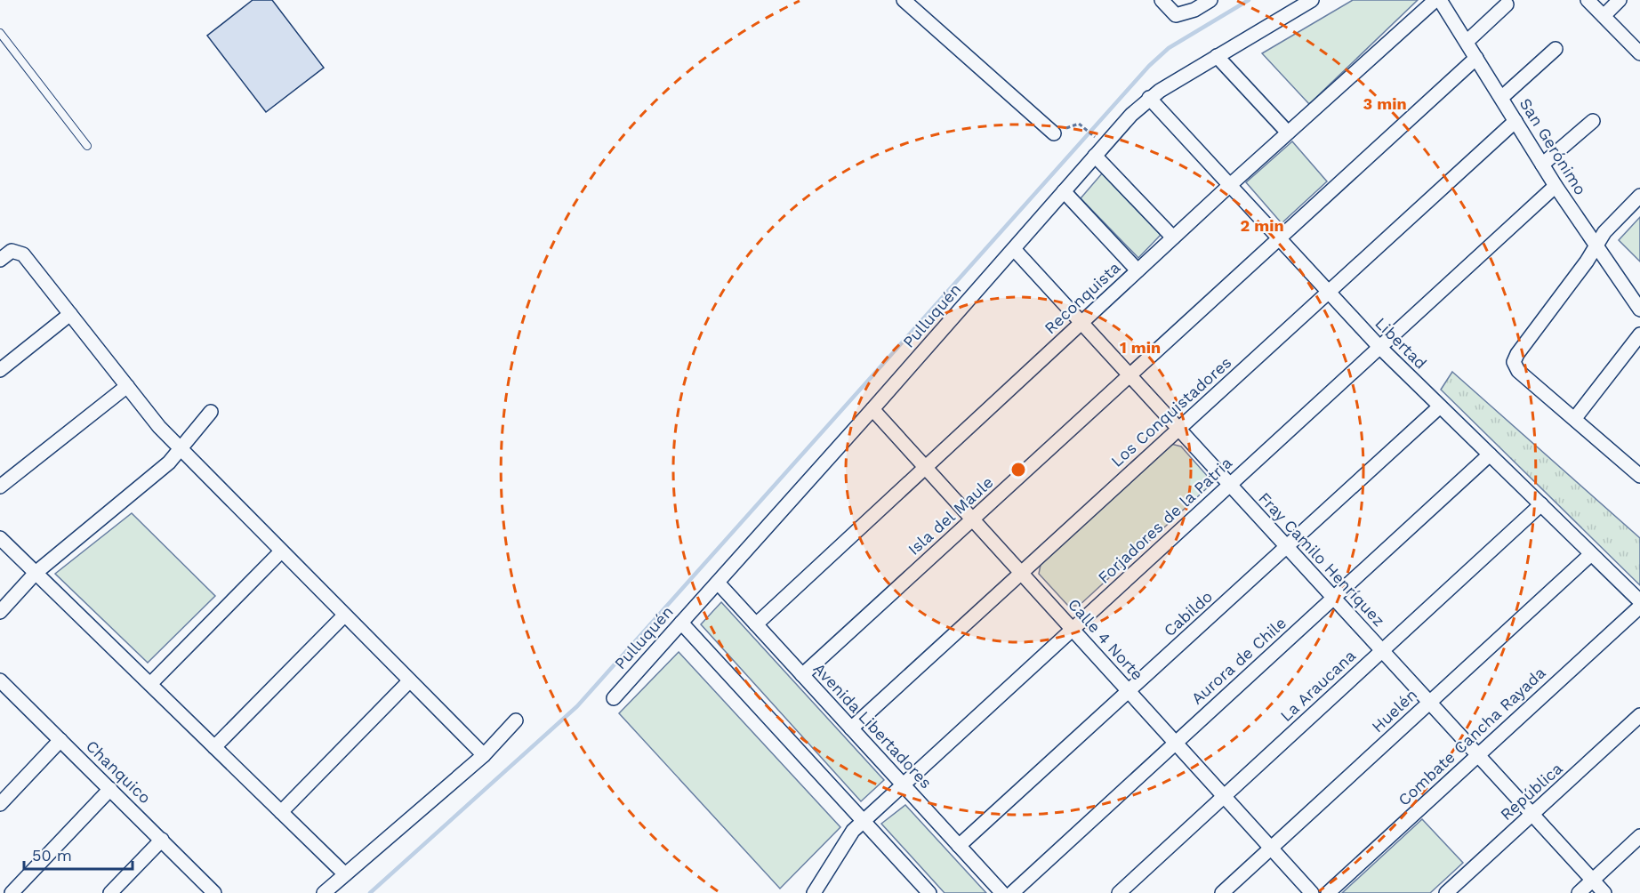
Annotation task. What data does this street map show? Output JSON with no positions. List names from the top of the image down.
{
  "streets": {
    "street": [
      "San Gerónimo",
      "Reconquista",
      "Pulluquén",
      "Libertad",
      "Los Conquistadores",
      "Isla del Maule",
      "Forjadores de la Patria",
      "Fray Camilo Henríquez",
      "Cabildo",
      "Calle 4 Norte",
      "Aurora de Chile",
      "La Araucana",
      "Huelén",
      "Avenida Libertadores",
      "Combate Cancha Rayada",
      "Chanquico",
      "República"
    ]
  },
  "crossings": [
    ["San Gerónimo", "Los Conquistadores"],
    ["San Gerónimo", "Isla del Maule"],
    ["San Gerónimo", "Forjadores de la Patria"],
    ["Reconquista", "Libertad"],
    ["Reconquista", "Fray Camilo Henríquez"],
    ["Reconquista", "Calle 4 Norte"],
    ["Reconquista", "Avenida Libertadores"],
    ["Pulluquén", "Libertad"],
    ["Pulluquén", "Fray Camilo Henríquez"],
    ["Pulluquén", "Calle 4 Norte"],
    ["Pulluquén", "Avenida Libertadores"],
    ["Libertad", "Los Conquistadores"],
    ["Libertad", "Isla del Maule"],
    ["Libertad", "Forjadores de la Patria"],
    ["Libertad", "Cabildo"],
    ["Libertad", "Aurora de Chile"],
    ["Libertad", "La Araucana"],
    ["Libertad", "Huelén"],
    ["Los Conquistadores", "Fray Camilo Henríquez"],
    ["Los Conquistadores", "Calle 4 Norte"],
    ["Los Conquistadores", "Avenida Libertadores"],
    ["Isla del Maule", "Fray Camilo Henríquez"],
    ["Isla del Maule", "Calle 4 Norte"],
    ["Isla del Maule", "Avenida Libertadores"],
    ["Forjadores de la Patria", "Fray Camilo Henríquez"],
    ["Forjadores de la Patria", "Calle 4 Norte"],
    ["Forjadores de la Patria", "Avenida Libertadores"],
    ["Fray Camilo Henríquez", "Cabildo"],
    ["Fray Camilo Henríquez", "Aurora de Chile"],
    ["Fray Camilo Henríquez", "La Araucana"],
    ["Fray Camilo Henríquez", "Huelén"],
    ["Fray Camilo Henríquez", "Combate Cancha Rayada"],
    ["Fray Camilo Henríquez", "República"],
    ["Cabildo", "Calle 4 Norte"],
    ["Cabildo", "Avenida Libertadores"],
    ["Calle 4 Norte", "Aurora de Chile"],
    ["Calle 4 Norte", "La Araucana"],
    ["Calle 4 Norte", "Huelén"]
  ],
  "scale_bar": "50 m",
  "rings": ["3 min", "2 min", "1 min"]
}
